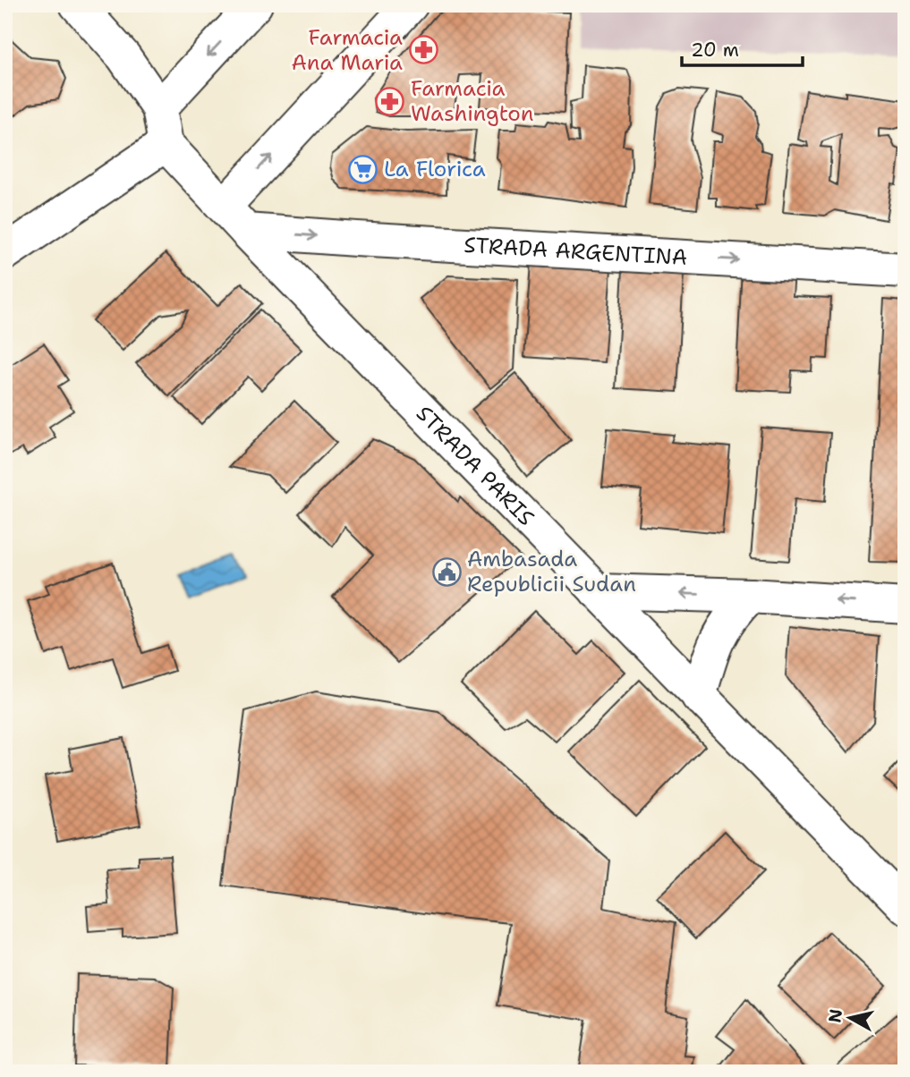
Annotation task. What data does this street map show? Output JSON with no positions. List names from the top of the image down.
{
  "streets": {
    "street": ["STRADA ARGENTINA", "STRADA PARIS"]
  },
  "crossings": [
    ["STRADA ARGENTINA", "STRADA PARIS"]
  ],
  "one_way": ["STRADA ARGENTINA"],
  "places": {
    "pharmacy": ["Farmacia Ana Maria", "Farmacia Washington"],
    "supermarket": ["La Florica"],
    "public building": ["Ambasada Republicii Sudan"]
  },
  "scale_bar": "20 m",
  "north": "left"
}
